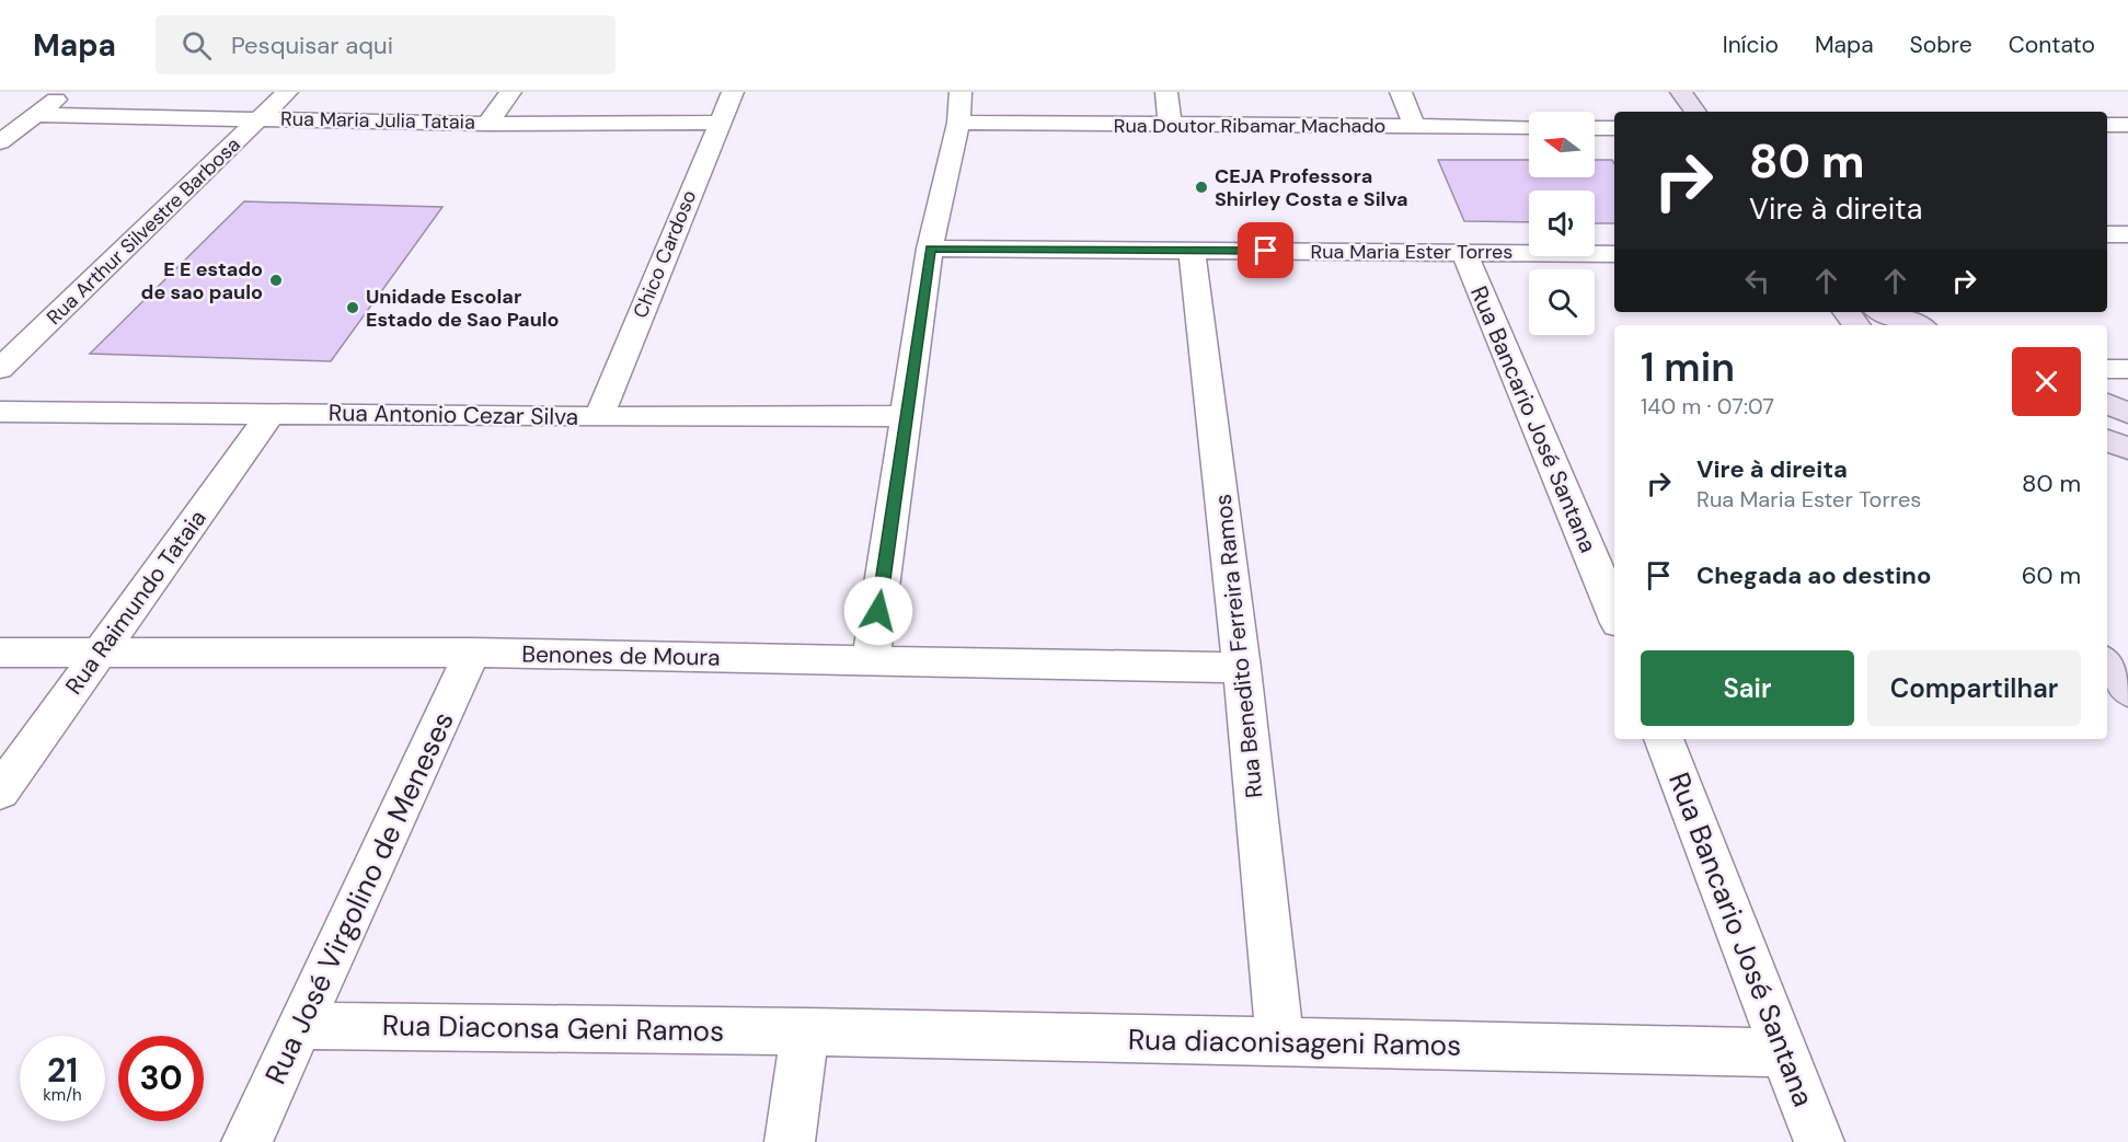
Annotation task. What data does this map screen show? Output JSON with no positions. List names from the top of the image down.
{
  "streets": {
    "street": [
      "Rua Maria Julia Tataia",
      "Rua Doutor Ribamar Machado",
      "Rua Arthur Silvestre Barbosa",
      "Rua Maria Ester Torres",
      "Chico Cardoso",
      "Rua Antonio Cezar Silva",
      "Rua Bancario José Santana",
      "Rua Raimundo Tataia",
      "Rua Benedito Ferreira Ramos",
      "Benones de Moura",
      "Rua José Virgolino de Meneses",
      "Rua Diaconsa Geni Ramos",
      "Rua diaconisageni Ramos"
    ]
  },
  "crossings": [
    ["Rua Maria Julia Tataia", "Rua Arthur Silvestre Barbosa"],
    ["Rua Maria Julia Tataia", "Chico Cardoso"],
    ["Rua Maria Ester Torres", "Rua Bancario José Santana"],
    ["Rua Maria Ester Torres", "Rua Benedito Ferreira Ramos"],
    ["Chico Cardoso", "Rua Antonio Cezar Silva"],
    ["Rua Antonio Cezar Silva", "Rua Raimundo Tataia"],
    ["Rua Bancario José Santana", "Rua diaconisageni Ramos"],
    ["Rua Raimundo Tataia", "Benones de Moura"],
    ["Rua Benedito Ferreira Ramos", "Benones de Moura"],
    ["Rua Benedito Ferreira Ramos", "Rua diaconisageni Ramos"],
    ["Benones de Moura", "Rua José Virgolino de Meneses"],
    ["Rua José Virgolino de Meneses", "Rua Diaconsa Geni Ramos"],
    ["Rua Diaconsa Geni Ramos", "Rua diaconisageni Ramos"]
  ],
  "places": ["CEJA Professora Shirley Costa e Silva", "E E estado de sao paulo", "Unidade Escolar Estado de Sao Paulo"],
  "north": "left",
  "page": {
    "header": "Mapa",
    "search": "Pesquisar aqui",
    "nav": [
      "Início",
      "Mapa",
      "Sobre",
      "Contato"
    ],
    "turn": ["80 m", "Vire à direita"],
    "heading": ["1 min", "140 m · 07:07"],
    "list": [
      {
        "name": "Vire à direita",
        "note": "Rua Maria Ester Torres",
        "value": "80 m"
      },
      {
        "name": "Chegada ao destino",
        "value": "60 m"
      }
    ],
    "buttons": ["Sair", "Compartilhar"],
    "speed": "21 km/h",
    "limit": "30"
  }
}
